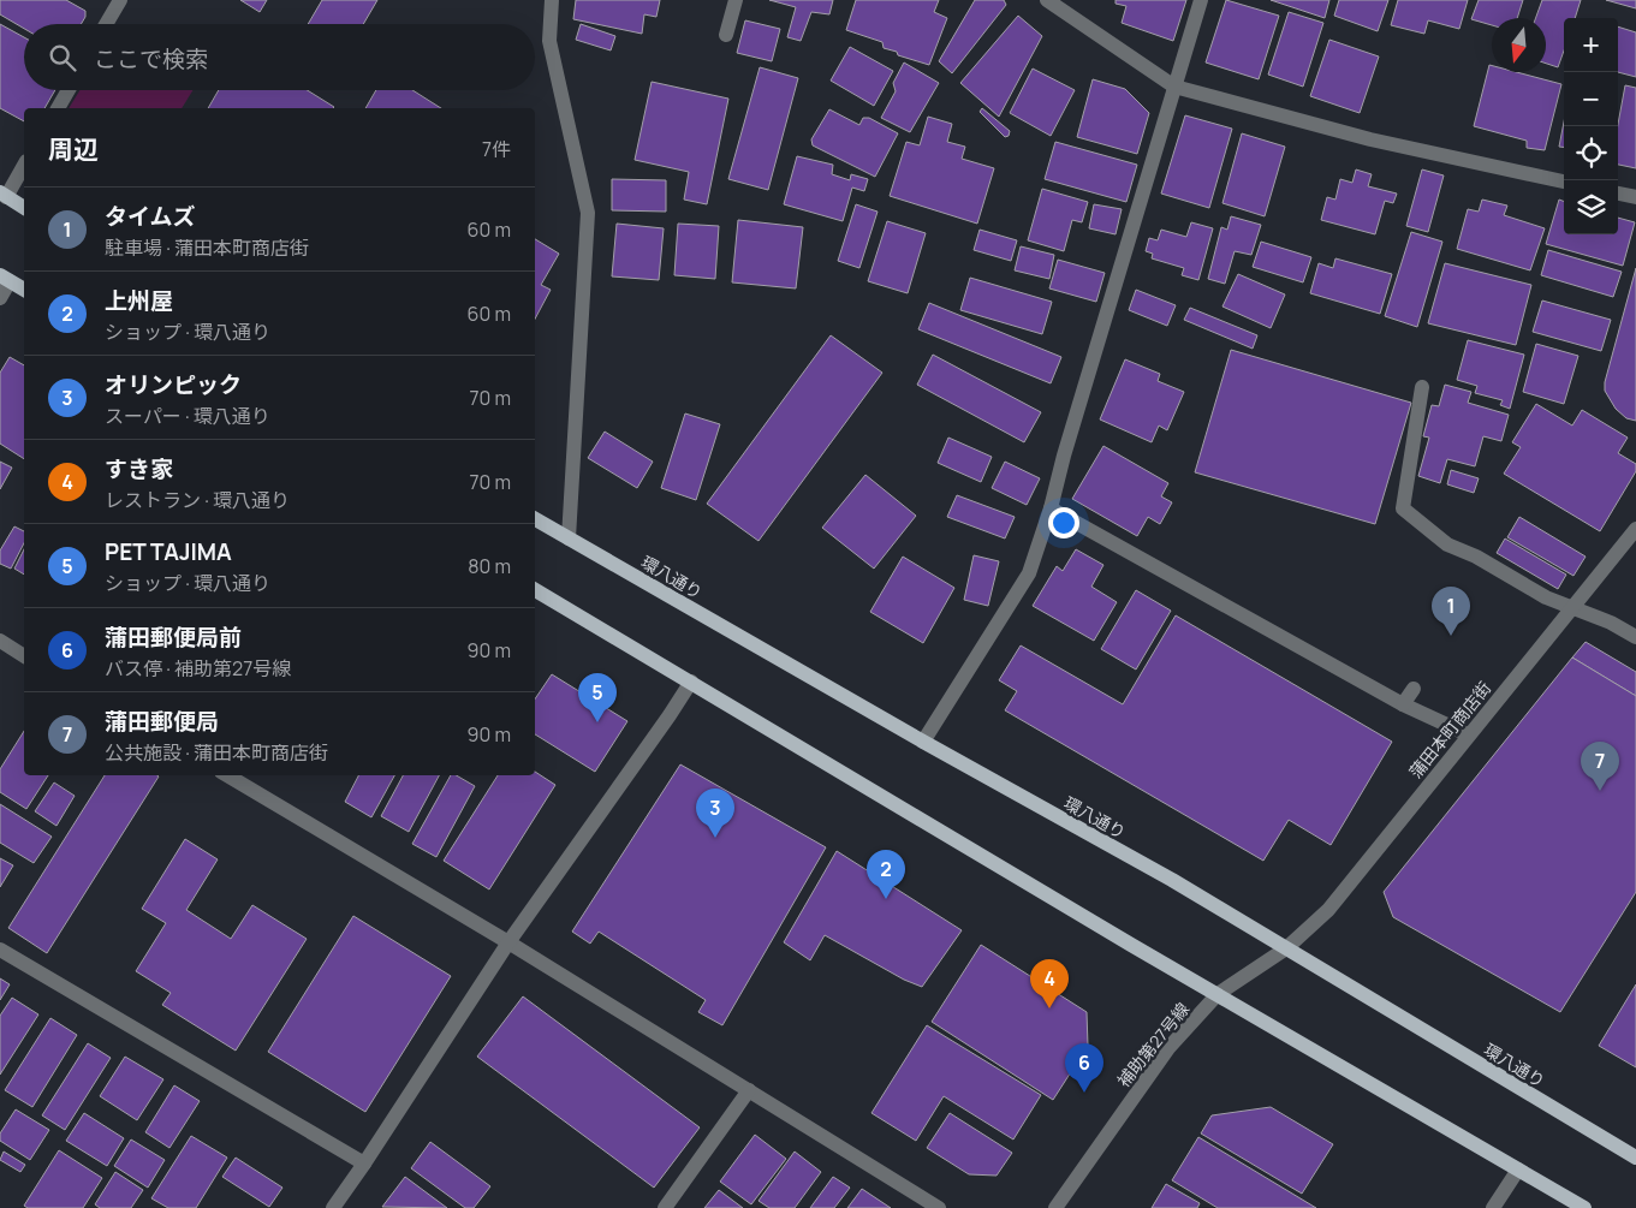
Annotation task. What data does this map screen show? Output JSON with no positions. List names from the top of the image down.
{
  "streets": {
    "main road": ["環八通り"],
    "street": ["蒲田本町商店街", "補助第27号線"]
  },
  "crossings": [
    ["環八通り", "蒲田本町商店街"],
    ["蒲田本町商店街", "補助第27号線"]
  ],
  "north": "bottom",
  "page": {
    "map_buttons": ["+", "−"],
    "search": "ここで検索",
    "heading": ["周辺", "7件"],
    "list": [
      {
        "mark": "1",
        "name": "タイムズ",
        "note": "駐車場 · 蒲田本町商店街",
        "value": "60 m"
      },
      {
        "mark": "2",
        "name": "上州屋",
        "note": "ショップ · 環八通り",
        "value": "60 m"
      },
      {
        "mark": "3",
        "name": "オリンピック",
        "note": "スーパー · 環八通り",
        "value": "70 m"
      },
      {
        "mark": "4",
        "name": "すき家",
        "note": "レストラン · 環八通り",
        "value": "70 m"
      },
      {
        "mark": "5",
        "name": "PET TAJIMA",
        "note": "ショップ · 環八通り",
        "value": "80 m"
      },
      {
        "mark": "6",
        "name": "蒲田郵便局前",
        "note": "バス停 · 補助第27号線",
        "value": "90 m"
      },
      {
        "mark": "7",
        "name": "蒲田郵便局",
        "note": "公共施設 · 蒲田本町商店街",
        "value": "90 m"
      }
    ],
    "pins": [
      "1",
      "5",
      "7",
      "3",
      "2",
      "4",
      "6"
    ]
  }
}
